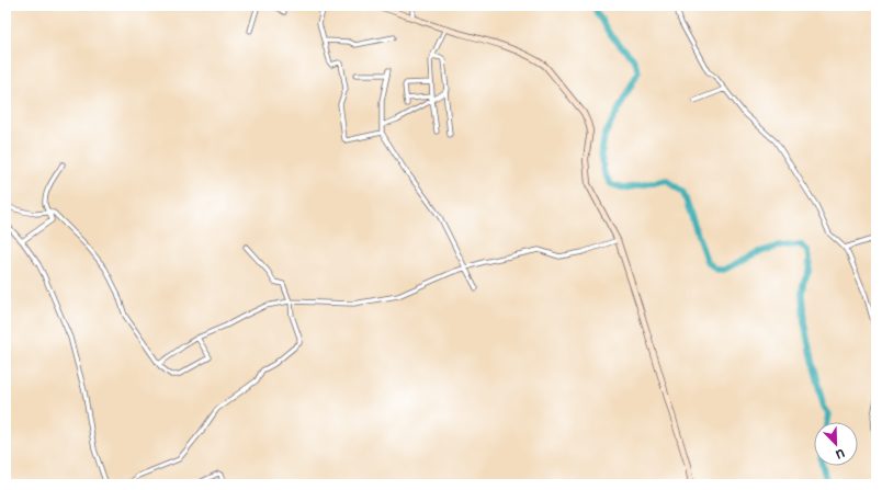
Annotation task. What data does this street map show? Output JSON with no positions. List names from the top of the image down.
{
  "north": "bottom right"
}
